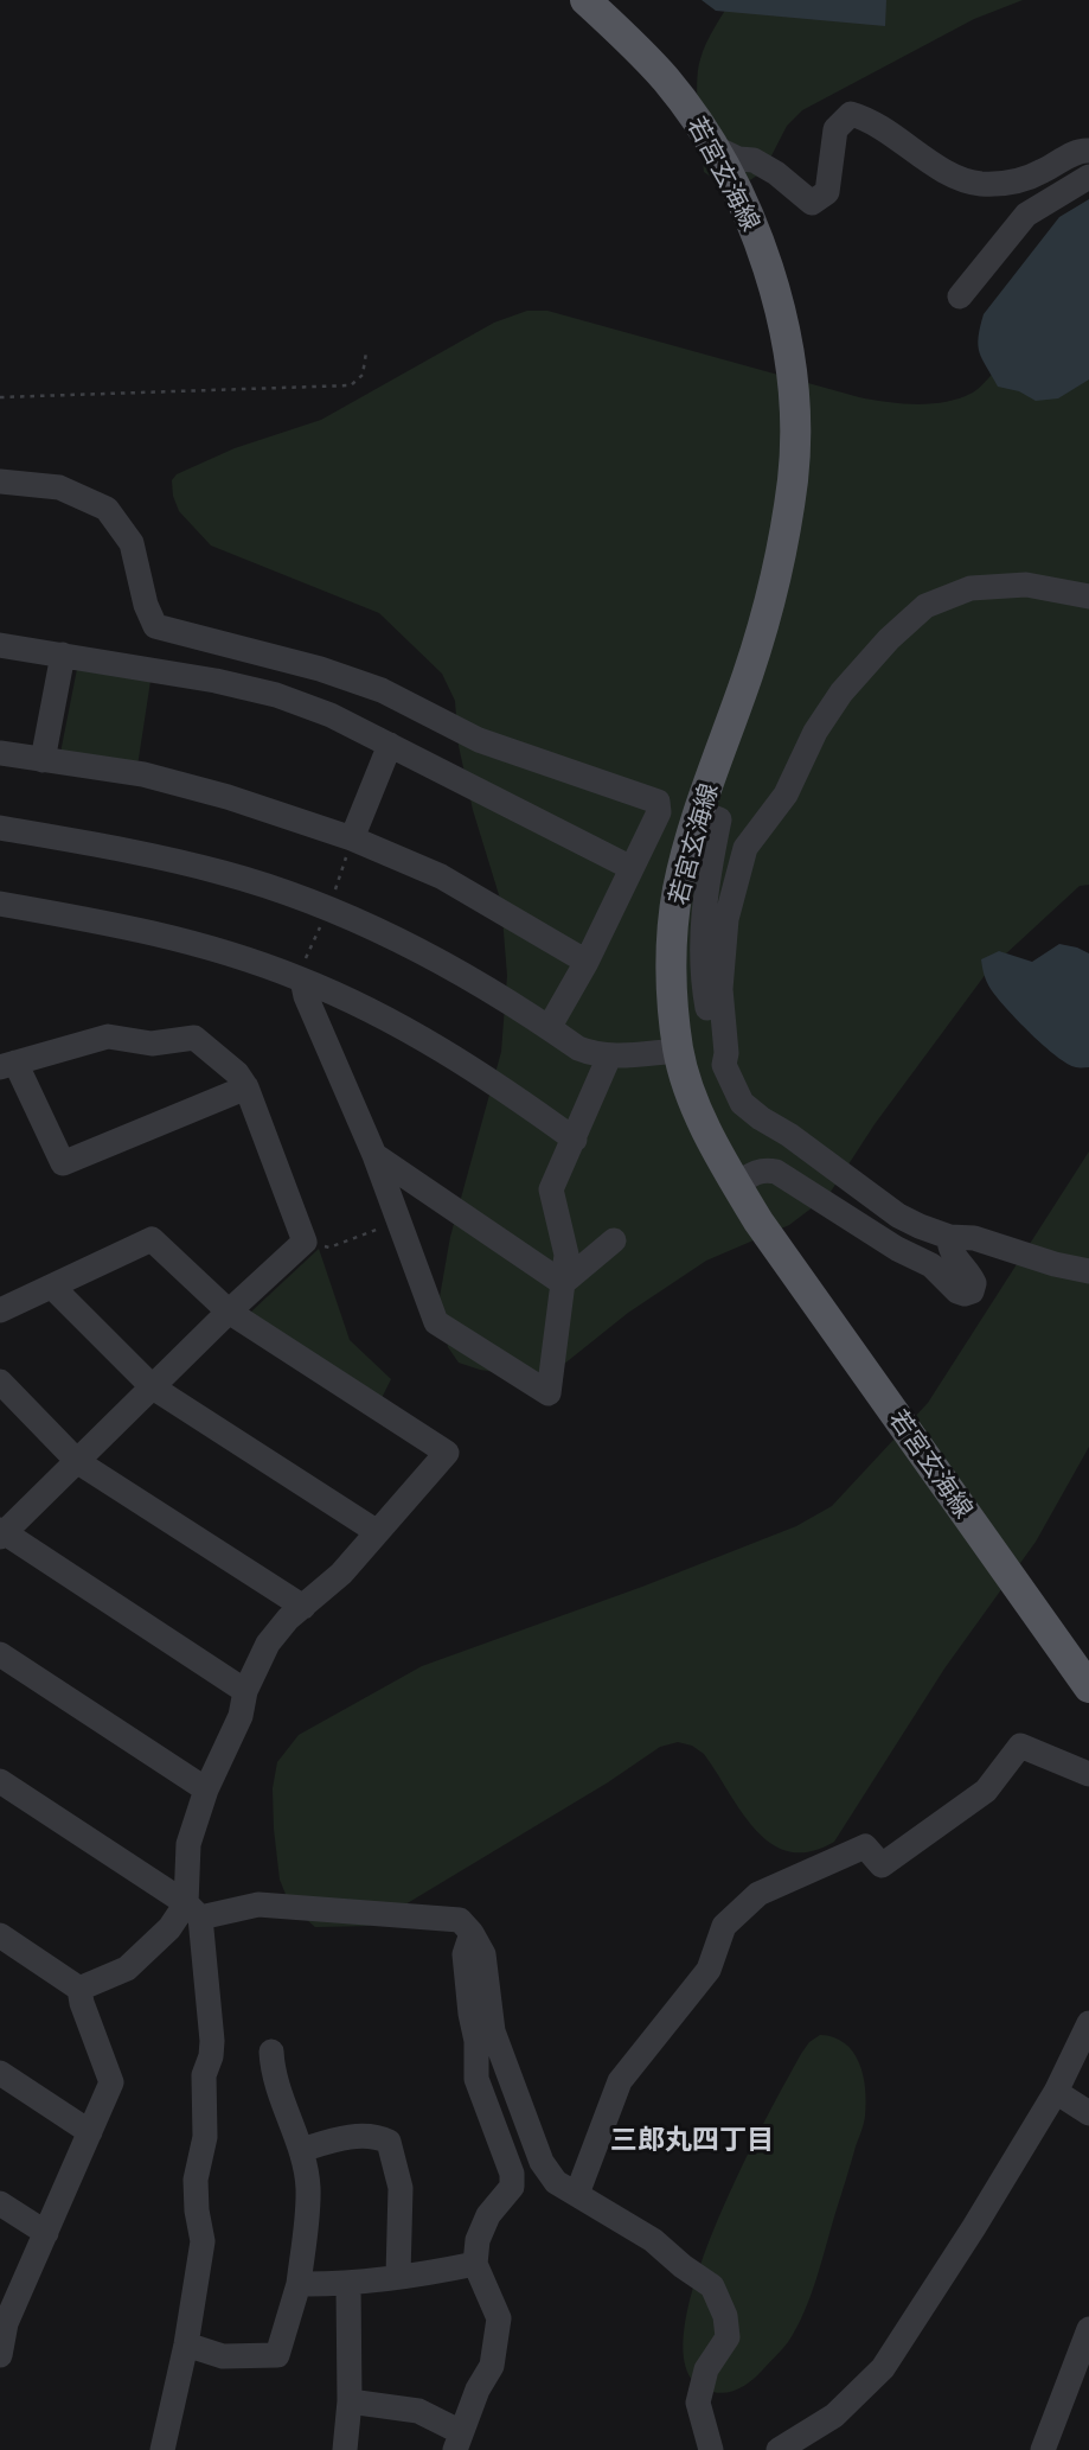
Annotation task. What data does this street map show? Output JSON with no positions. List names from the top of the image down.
{
  "streets": {
    "main road": ["若宮玄海線"]
  },
  "districts": ["三郎丸四丁目"]
}
